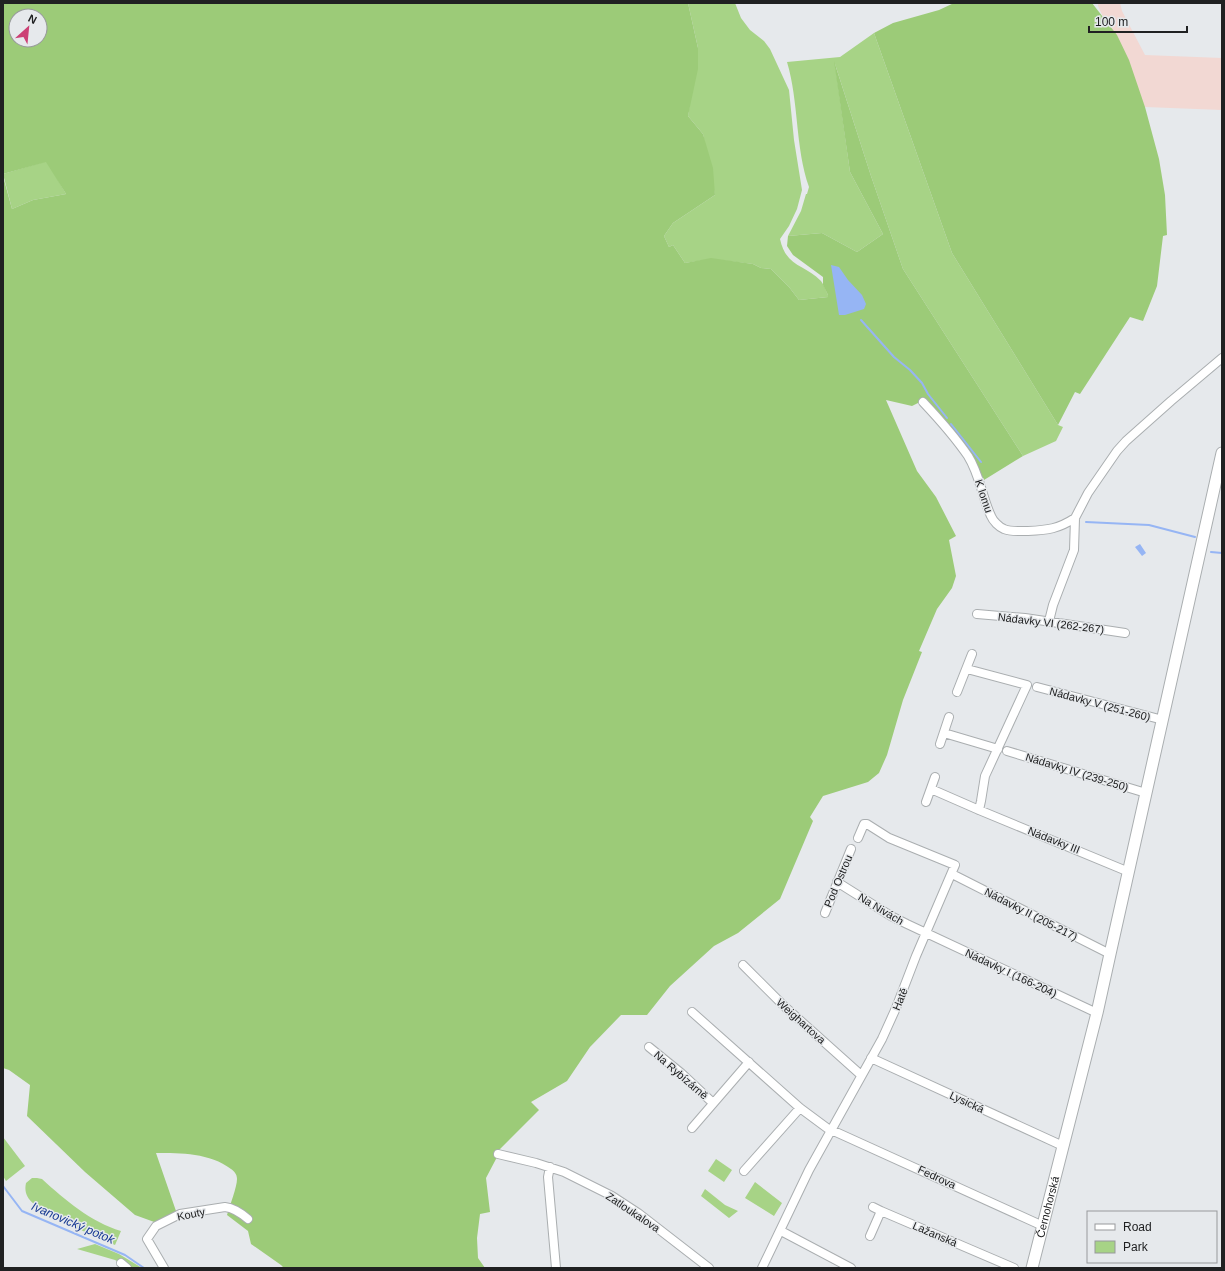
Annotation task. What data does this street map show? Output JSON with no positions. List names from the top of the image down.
{
  "streets": {
    "street": [
      "K lomu",
      "Nádavky VI (262-267)",
      "Nádavky V (251-260)",
      "Nádavky IV (239-250)",
      "Nádavky III",
      "Pod Ostrou",
      "Na Nivách",
      "Nádavky II (205-217)",
      "Nádavky I (166-204)",
      "Hatě",
      "Weighartova",
      "Na Rybízárně",
      "Lysická",
      "Fedrova",
      "Černohorská",
      "Zatloukalova",
      "Kouty",
      "Lažanská"
    ]
  },
  "crossings": [
    ["Nádavky V (251-260)", "Černohorská"],
    ["Nádavky IV (239-250)", "Černohorská"],
    ["Nádavky III", "Černohorská"],
    ["Pod Ostrou", "Na Nivách"],
    ["Na Nivách", "Nádavky I (166-204)"],
    ["Na Nivách", "Hatě"],
    ["Nádavky II (205-217)", "Hatě"],
    ["Nádavky II (205-217)", "Černohorská"],
    ["Nádavky I (166-204)", "Hatě"],
    ["Nádavky I (166-204)", "Černohorská"],
    ["Hatě", "Weighartova"],
    ["Hatě", "Lysická"],
    ["Hatě", "Fedrova"],
    ["Lysická", "Černohorská"],
    ["Fedrova", "Černohorská"]
  ],
  "water": ["Ivanovický potok"],
  "legend": ["Road", "Park"],
  "scale_bar": "100 m",
  "north": "top right"
}
